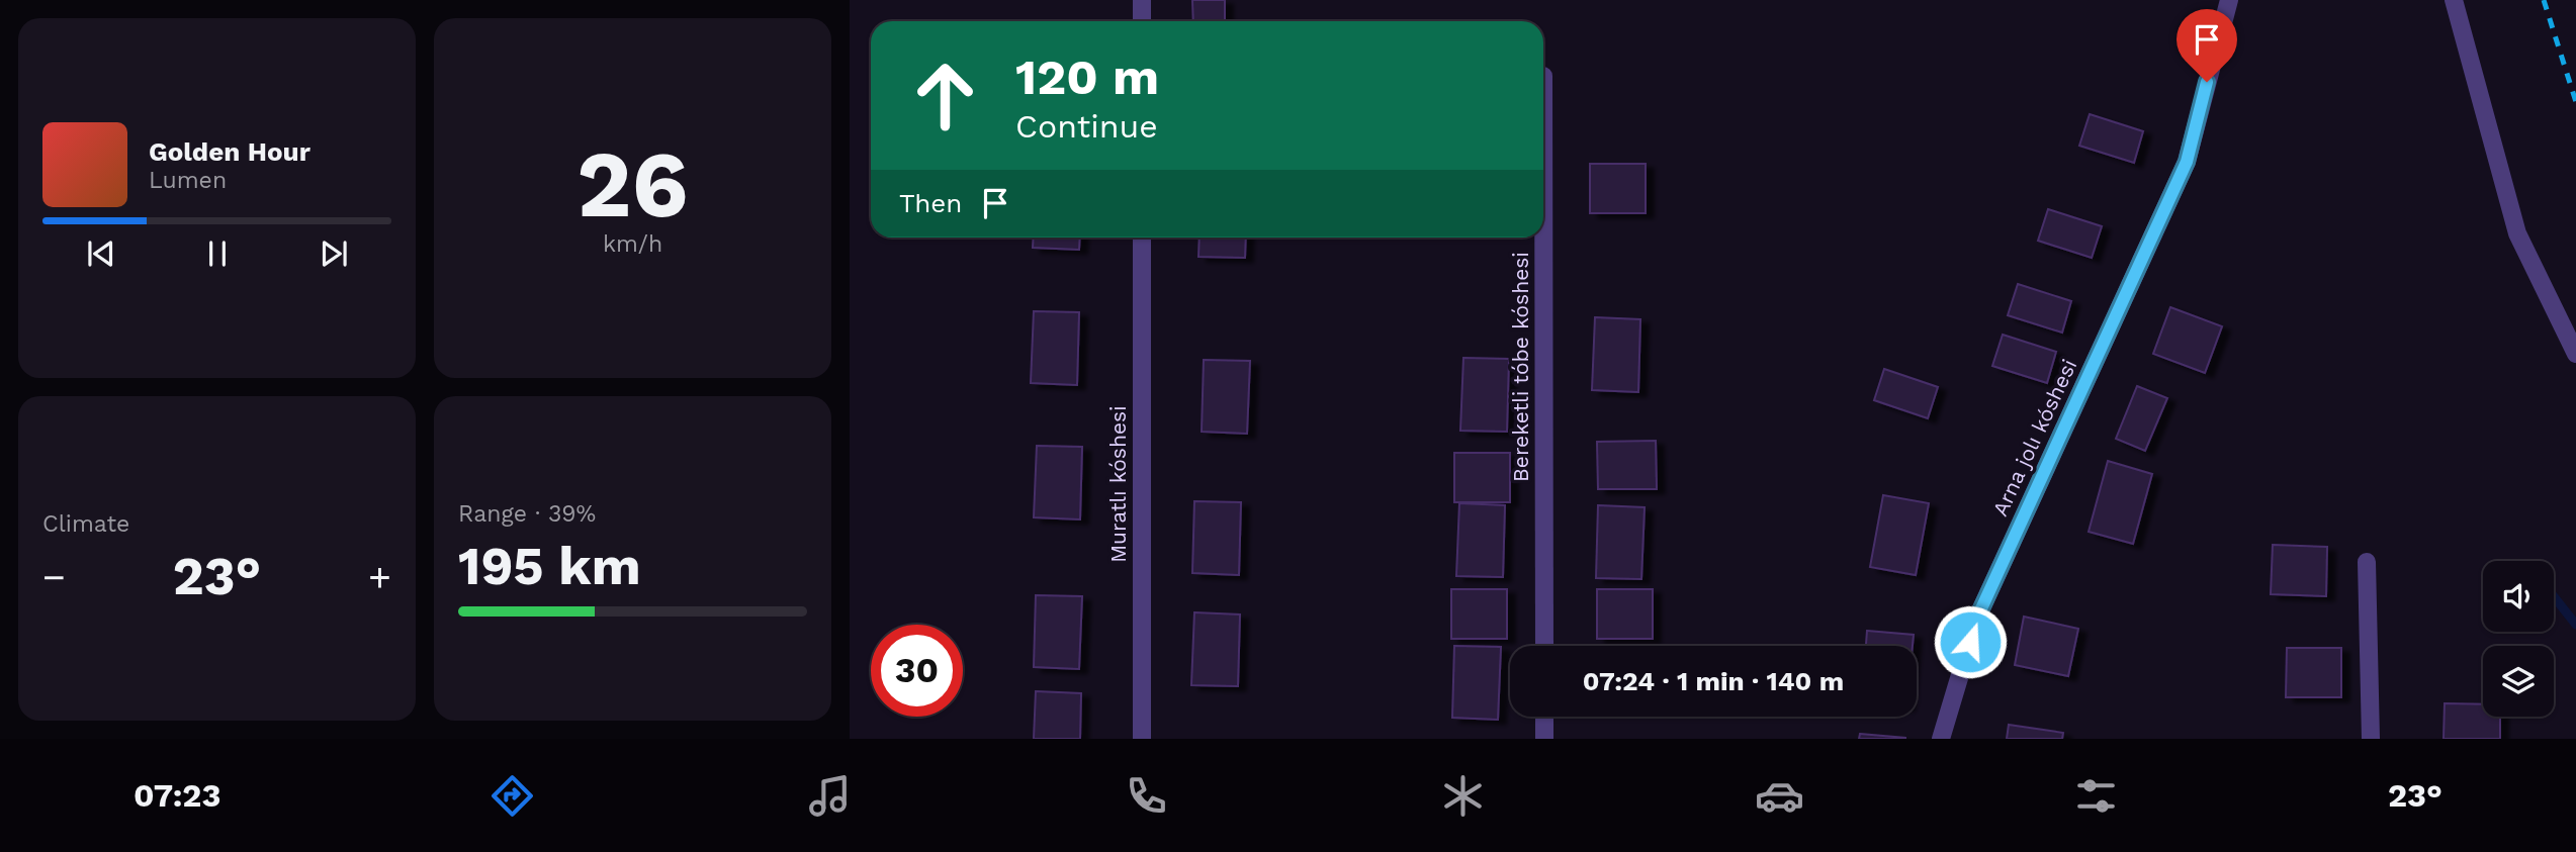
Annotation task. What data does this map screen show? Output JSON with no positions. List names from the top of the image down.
{
  "streets": {
    "street": ["Bereketli tóbe kóshesi", "Arna jolı kóshesi", "Muratlı kóshesi"]
  },
  "page": {
    "tile": [
      ["26", "km/h"],
      "Climate",
      ["Range · 39%", "195 km"]
    ],
    "turn": ["120 m", "Continue"],
    "song": ["Golden Hour", "Lumen"],
    "then": "Then",
    "heat": ["−", "23°", "+"],
    "limit": "30",
    "trip": "07:24 · 1 min · 140 m",
    "tabs": ["07:23", "23°"]
  }
}
